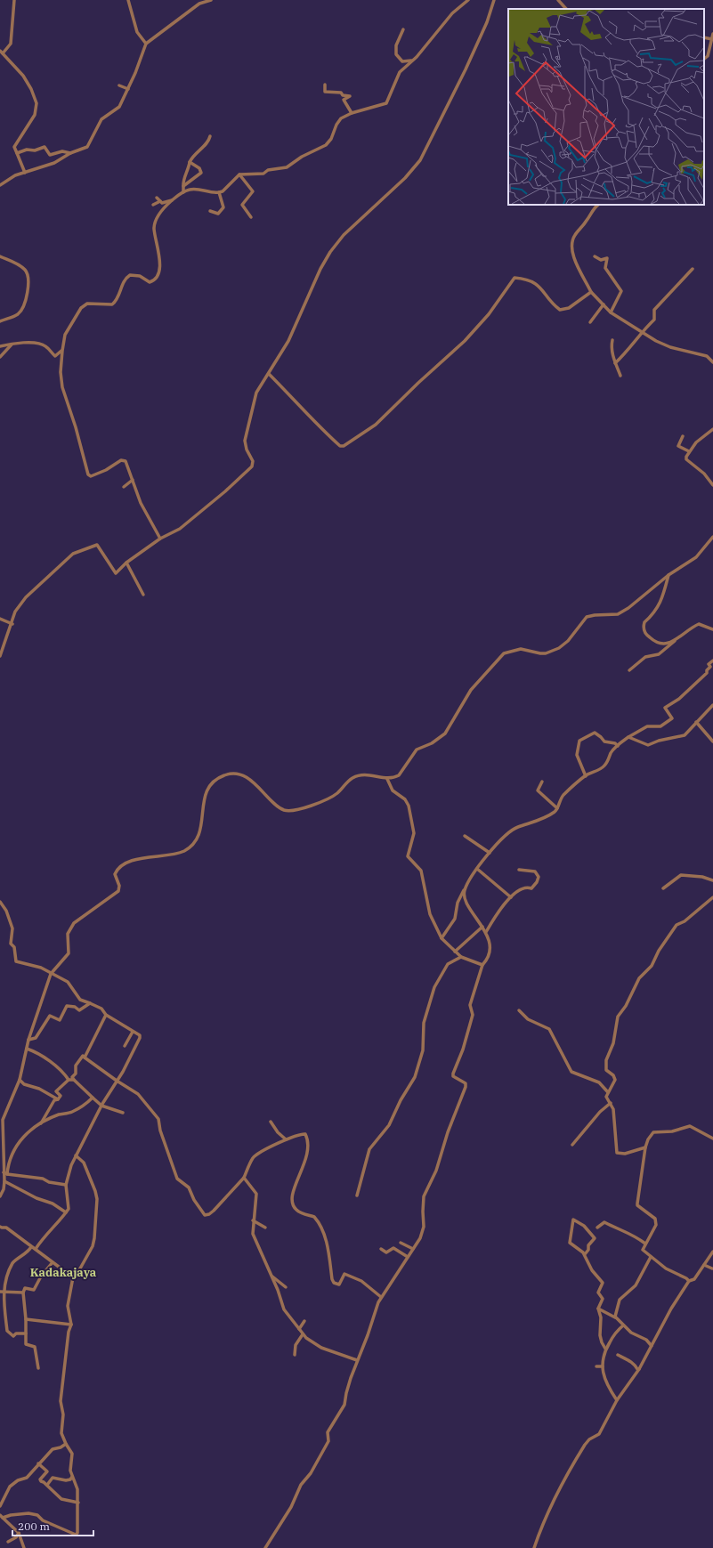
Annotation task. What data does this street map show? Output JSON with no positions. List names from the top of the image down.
{
  "districts": ["Kadakajaya"],
  "scale_bar": "200 m"
}
